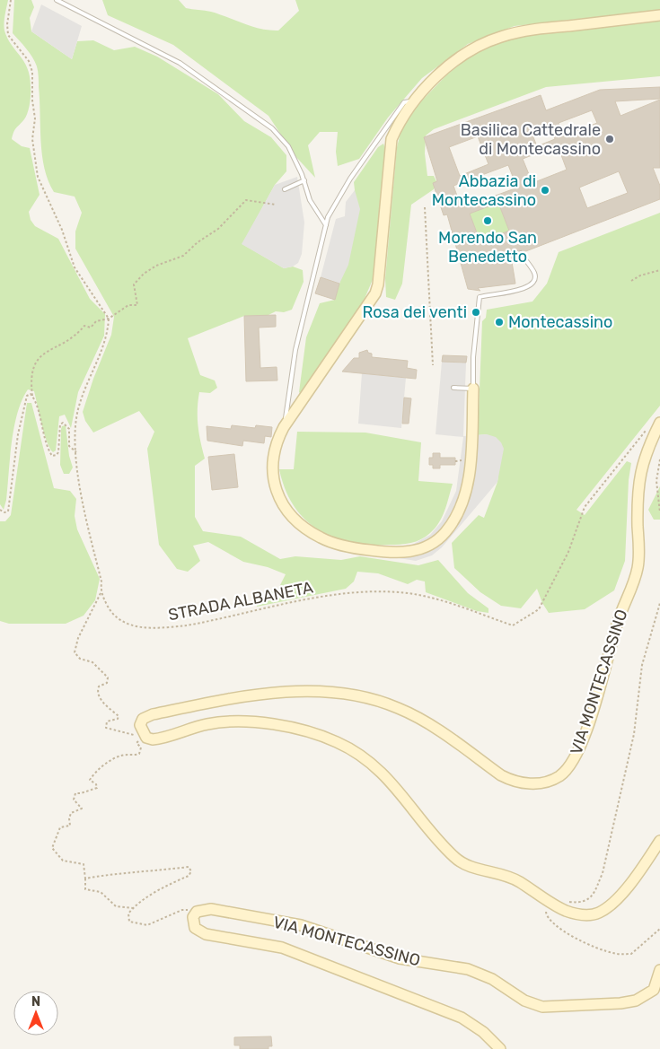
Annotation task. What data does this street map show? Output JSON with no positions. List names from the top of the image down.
{
  "streets": {
    "street": ["VIA MONTECASSINO"],
    "path": ["STRADA ALBANETA"]
  },
  "crossings": [
    ["STRADA ALBANETA", "VIA MONTECASSINO"]
  ],
  "places": [
    "Basilica Cattedrale di Montecassino",
    "Abbazia di Montecassino",
    "Morendo San Benedetto",
    "Rosa dei venti",
    "Montecassino"
  ],
  "north": "top"
}
